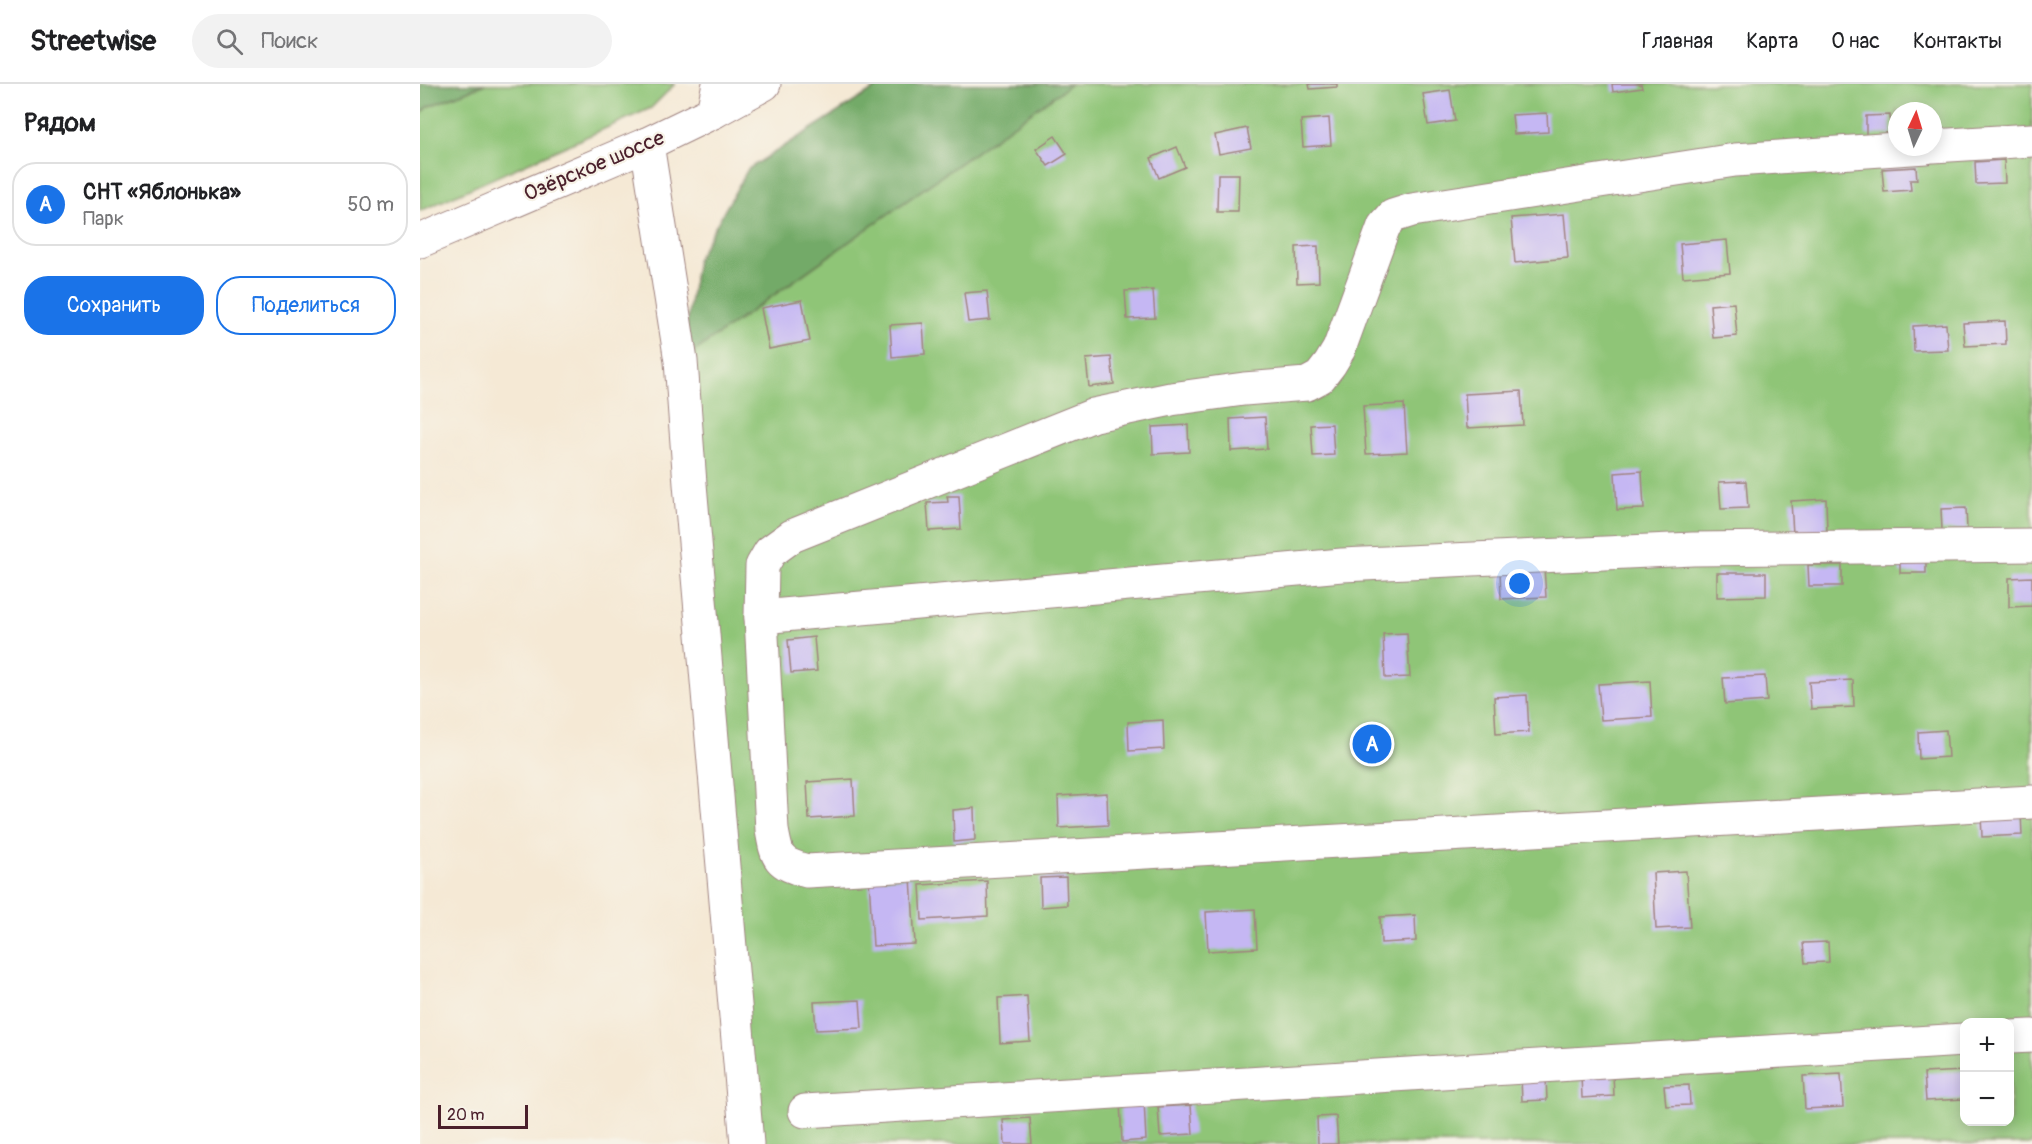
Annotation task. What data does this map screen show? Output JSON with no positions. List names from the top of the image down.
{
  "streets": {
    "street": ["Озёрское шоссе"]
  },
  "scale_bar": "20 m",
  "north": "top",
  "page": {
    "header": "Streetwise",
    "search": "Поиск",
    "nav": [
      "Главная",
      "Карта",
      "О нас",
      "Контакты"
    ],
    "heading": "Рядом",
    "list": [
      {
        "mark": "A",
        "name": "СНТ «Яблонька»",
        "note": "Парк",
        "value": "50 m"
      }
    ],
    "buttons": ["Сохранить", "Поделиться"],
    "pins": "A",
    "map_buttons": ["+", "−"],
    "scale": "20 m"
  }
}
